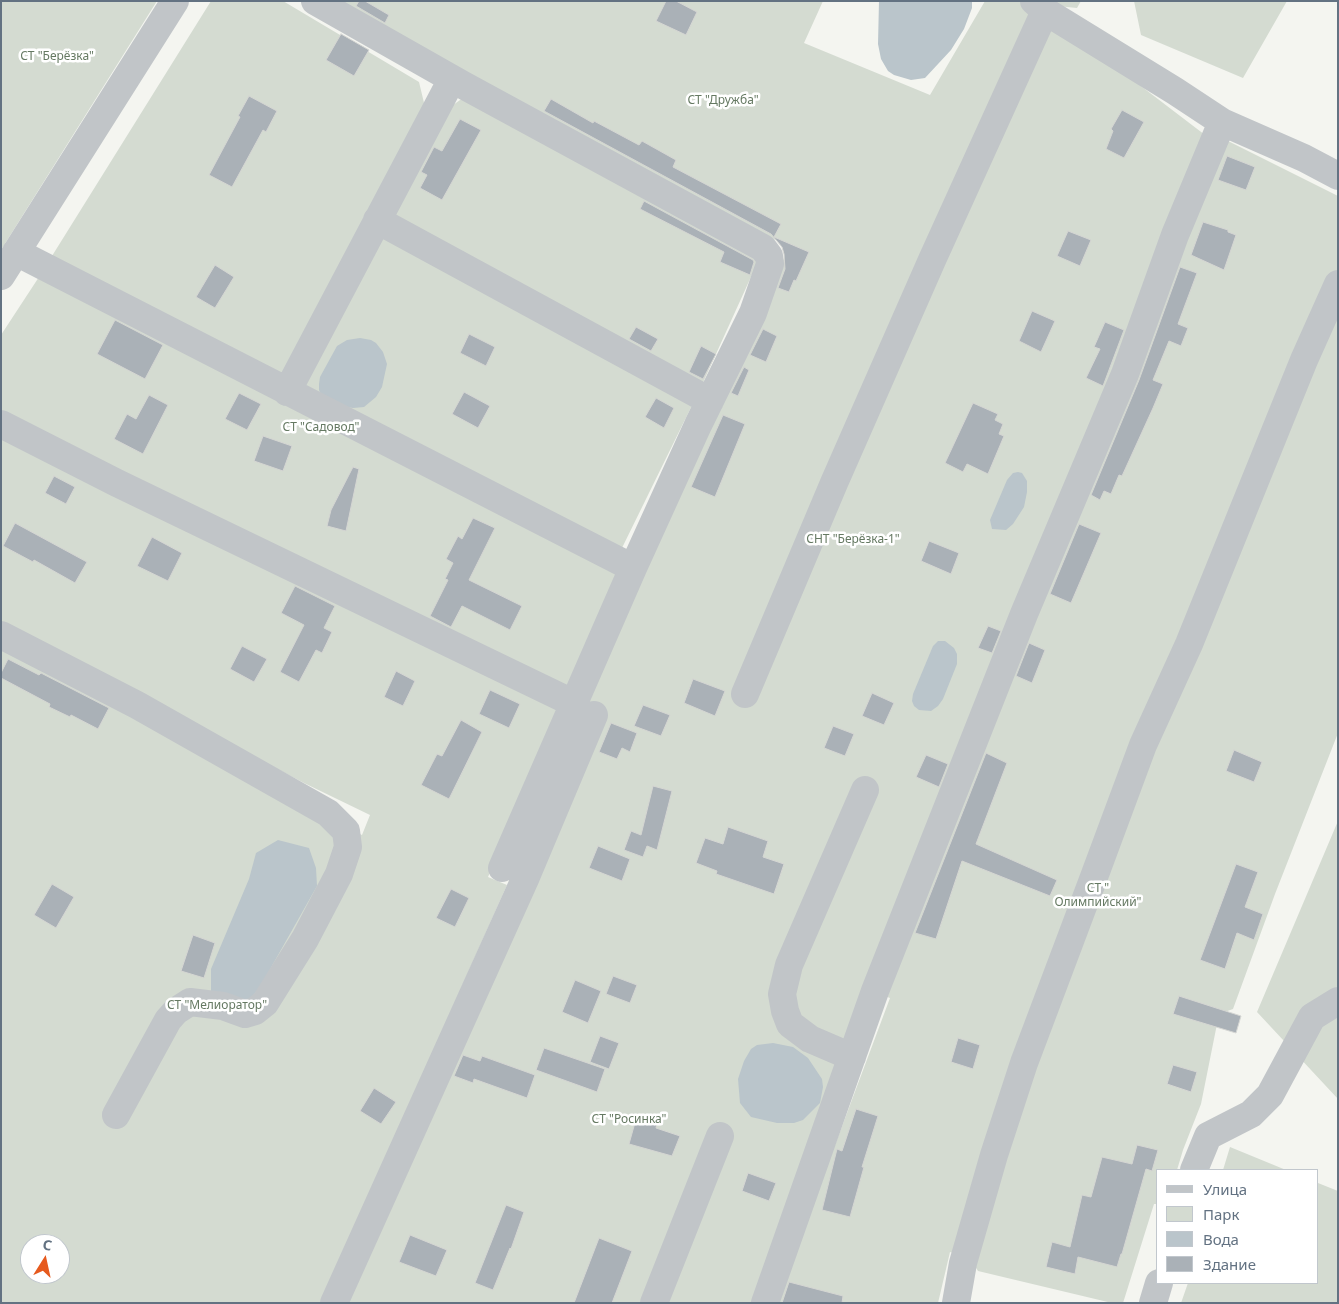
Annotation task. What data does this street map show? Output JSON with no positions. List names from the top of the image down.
{
  "parks": [
    "СТ \"Берёзка\"",
    "СТ \"Дружба\"",
    "СТ \"Садовод\"",
    "СНТ \"Берёзка-1\"",
    "СТ \" Олимпийский\"",
    "СТ \"Мелиоратор\"",
    "СТ \"Росинка\""
  ],
  "legend": [
    "Улица",
    "Парк",
    "Вода",
    "Здание"
  ],
  "north": "top"
}
